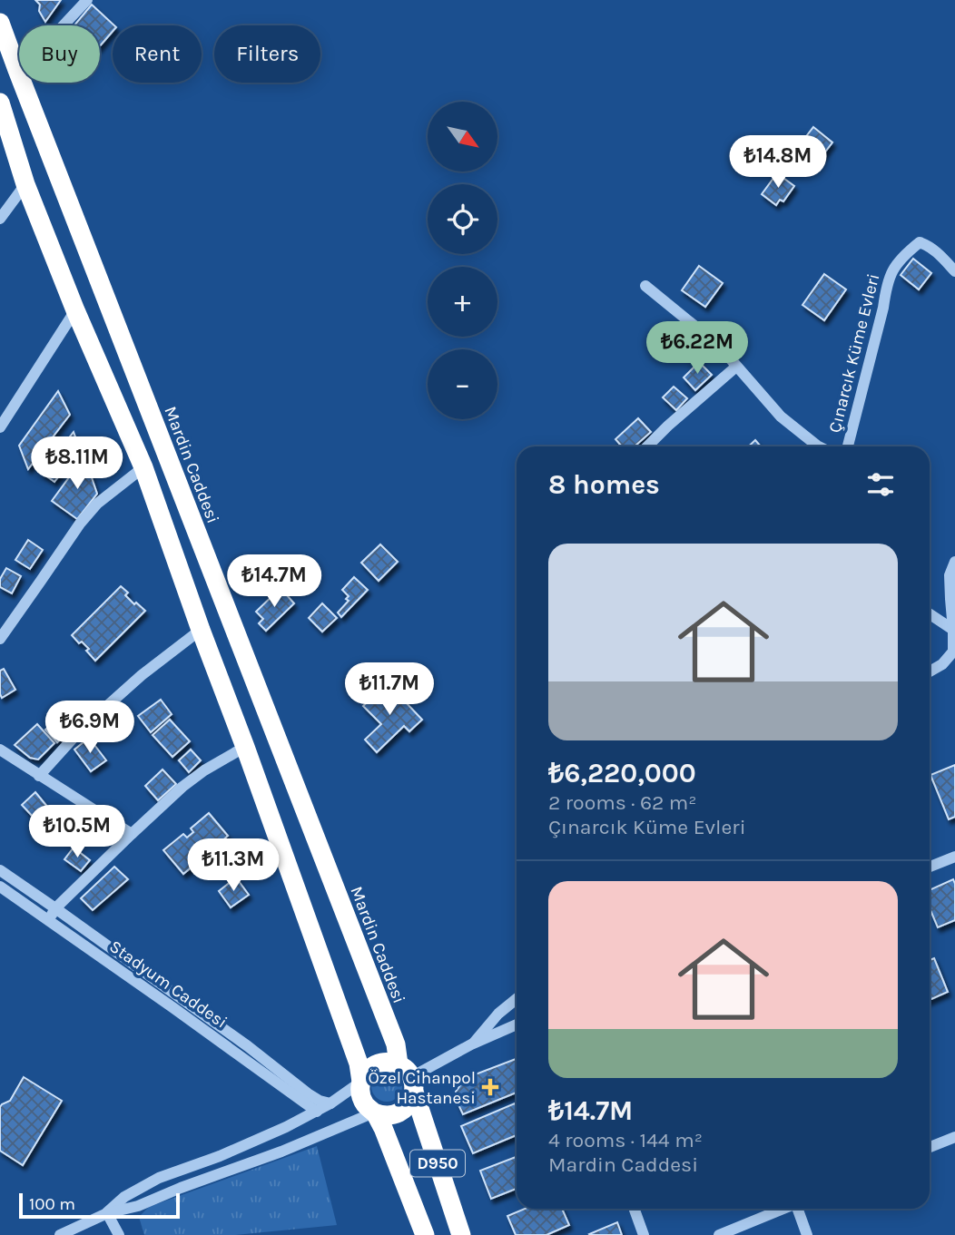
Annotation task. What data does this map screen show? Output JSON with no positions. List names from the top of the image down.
{
  "streets": {
    "highway": ["Mardin Caddesi", "D950"],
    "street": ["Çınarcık Küme Evleri", "Stadyum Caddesi"]
  },
  "crossings": [
    ["Mardin Caddesi", "D950"]
  ],
  "places": {
    "health": ["Özel Cihanpol Hastanesi"]
  },
  "scale_bar": "100 m",
  "north": "bottom right",
  "page": {
    "chip": ["Buy", "Rent", "Filters"],
    "map_buttons": ["+", "−"],
    "price": [
      "₺14.8M",
      "₺6.22M",
      "₺8.11M",
      "₺14.7M",
      "₺11.7M",
      "₺6.9M",
      "₺10.5M",
      "₺11.3M"
    ],
    "heading": "8 homes",
    "list": [
      {
        "name": "₺6,220,000",
        "note": "2 rooms · 62 m² · Çınarcık Küme Evleri"
      },
      {
        "name": "₺14.7M",
        "note": "4 rooms · 144 m² · Mardin Caddesi"
      }
    ],
    "scale": "100 m"
  }
}
